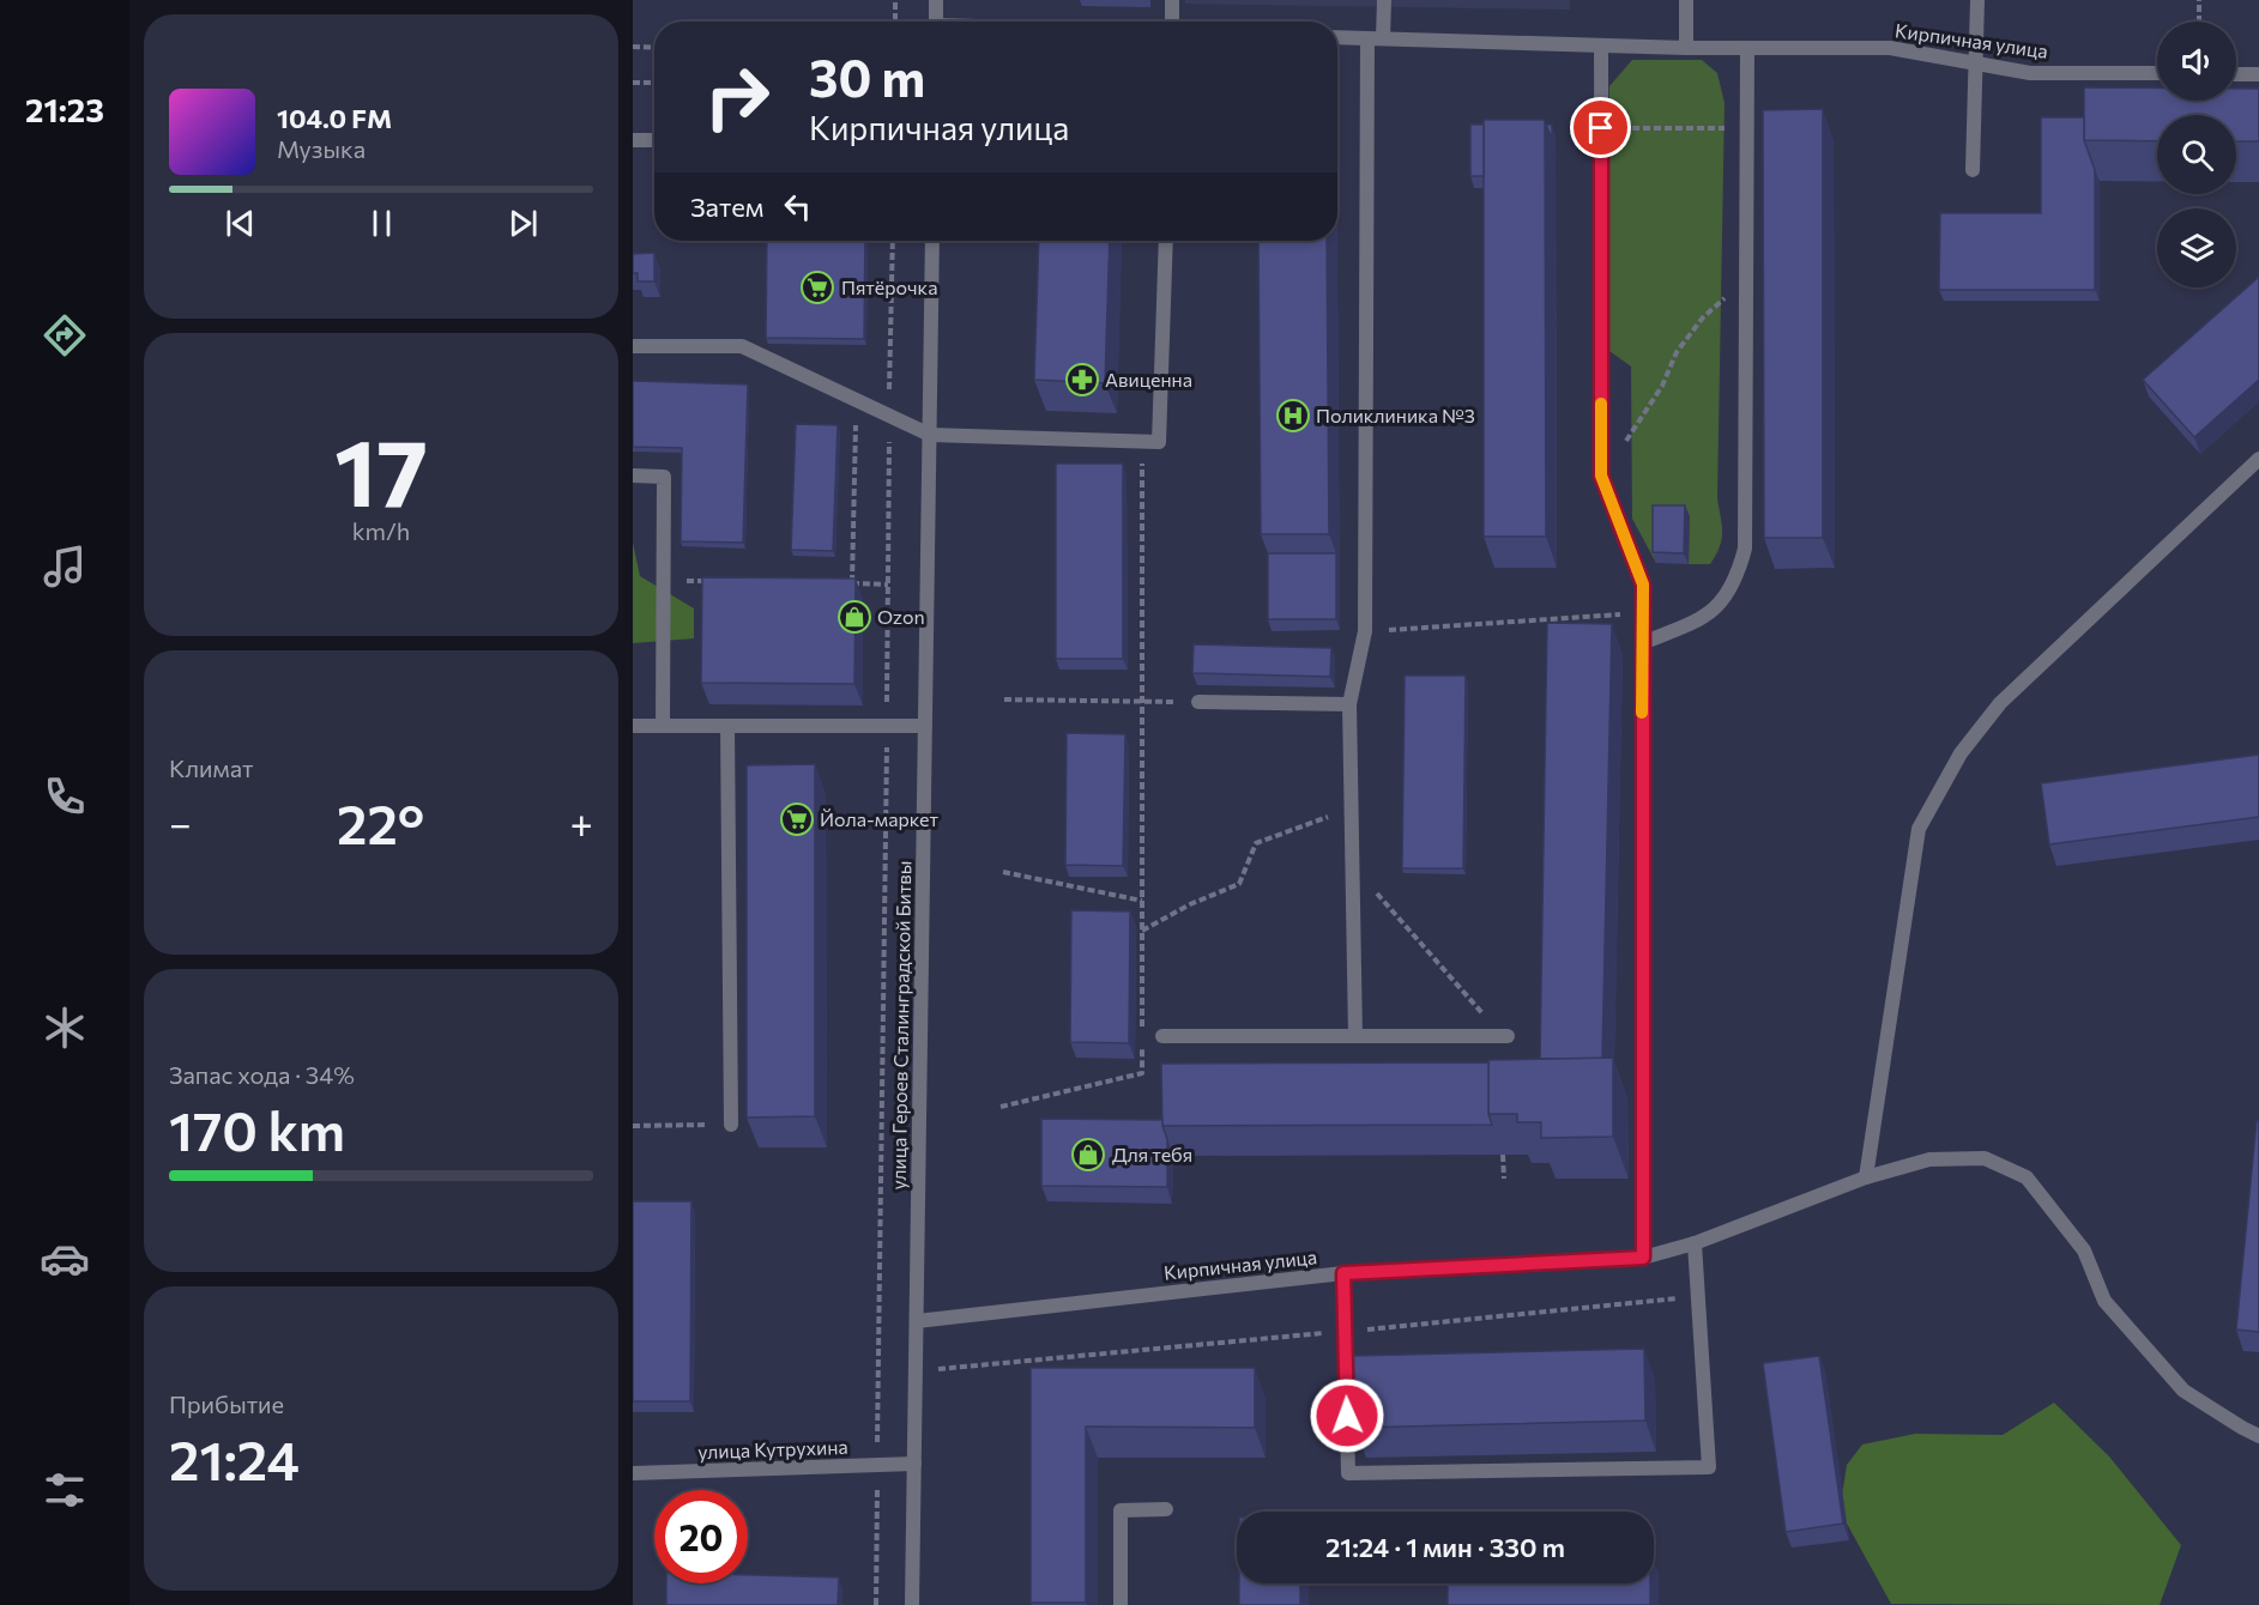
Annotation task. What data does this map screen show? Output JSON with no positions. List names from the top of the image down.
{
  "streets": {
    "street": ["Кирпичная улица", "улица Героев Сталинградской Битвы", "улица Кутрухина"]
  },
  "crossings": [
    ["Кирпичная улица", "улица Героев Сталинградской Битвы"],
    ["улица Героев Сталинградской Битвы", "улица Кутрухина"]
  ],
  "places": {
    "supermarket": ["Пятёрочка", "Йола-маркет"],
    "pharmacy": ["Авиценна"],
    "hospital": ["Поликлиника №3"],
    "shop": ["Ozon", "Для тебя"]
  },
  "page": {
    "tabs": "21:23",
    "turn": ["30 m", "Кирпичная улица"],
    "song": ["104.0 FM", "Музыка"],
    "then": "Затем",
    "tile": [
      ["17", "km/h"],
      "Климат",
      ["Запас хода · 34%", "170 km"],
      ["Прибытие", "21:24"]
    ],
    "heat": ["−", "22°", "+"],
    "limit": "20",
    "trip": "21:24 · 1 мин · 330 m"
  }
}
